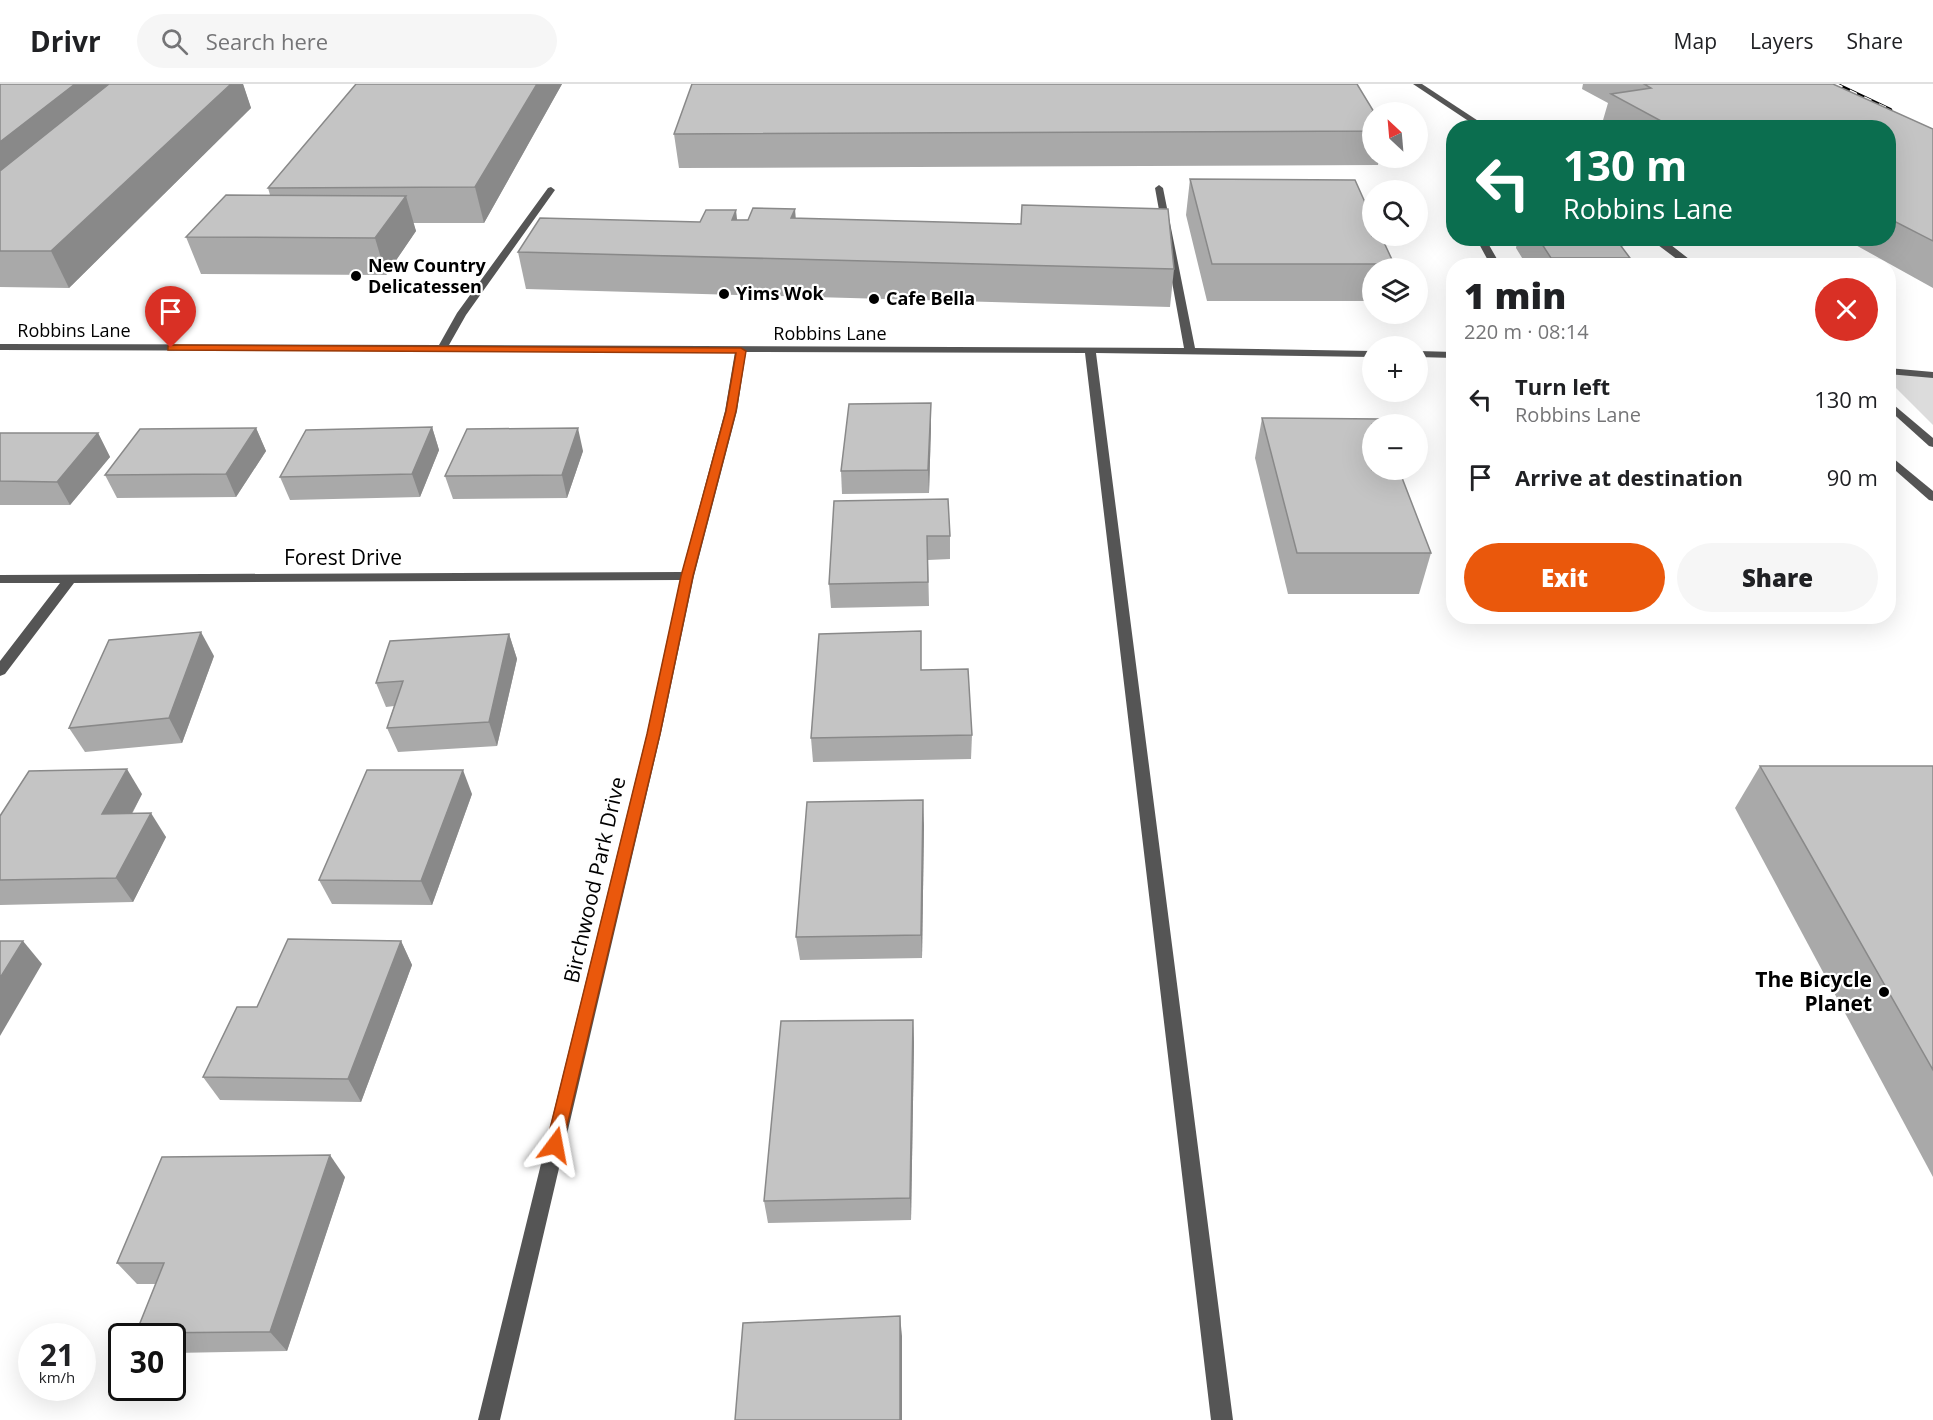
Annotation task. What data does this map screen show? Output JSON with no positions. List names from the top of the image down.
{
  "streets": {
    "street": ["Robbins Lane", "Forest Drive", "Birchwood Park Drive"]
  },
  "crossings": [
    ["Robbins Lane", "Birchwood Park Drive"],
    ["Forest Drive", "Birchwood Park Drive"]
  ],
  "places": [
    "New Country Delicatessen",
    "Yims Wok",
    "Cafe Bella",
    "The Bicycle Planet"
  ],
  "north": "top left",
  "page": {
    "header": "Drivr",
    "search": "Search here",
    "nav": ["Map", "Layers", "Share"],
    "map_buttons": ["+", "−"],
    "turn": ["130 m", "Robbins Lane"],
    "heading": ["1 min", "220 m · 08:14"],
    "list": [
      {
        "name": "Turn left",
        "note": "Robbins Lane",
        "value": "130 m"
      },
      {
        "name": "Arrive at destination",
        "value": "90 m"
      }
    ],
    "buttons": ["Exit", "Share"],
    "speed": "21 km/h",
    "limit": "30"
  }
}
